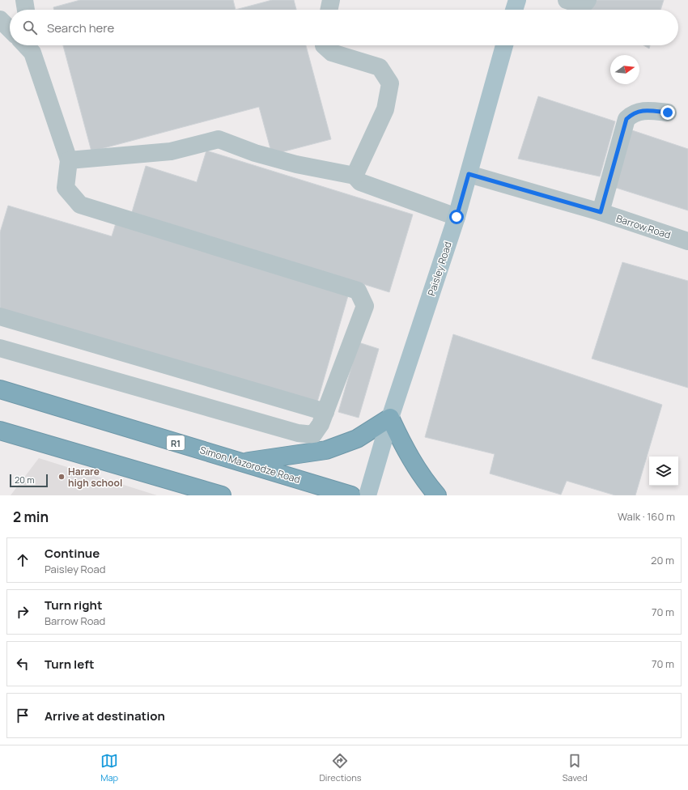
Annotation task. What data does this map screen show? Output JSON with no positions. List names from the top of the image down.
{
  "streets": {
    "highway": ["R1", "Simon Mazorodze Road"],
    "main road": ["Paisley Road"],
    "street": ["Barrow Road"]
  },
  "crossings": [
    ["Barrow Road", "Paisley Road"]
  ],
  "places": ["Harare high school"],
  "scale_bar": "20 m",
  "north": "right",
  "page": {
    "search": "Search here",
    "scale": "20 m",
    "heading": ["2 min", "Walk · 160 m"],
    "list": [
      ["Continue", "Paisley Road", "20 m"],
      ["Turn right", "Barrow Road", "70 m"],
      ["Turn left", "70 m"],
      "Arrive at destination"
    ],
    "nav": ["Map", "Directions", "Saved"]
  }
}
